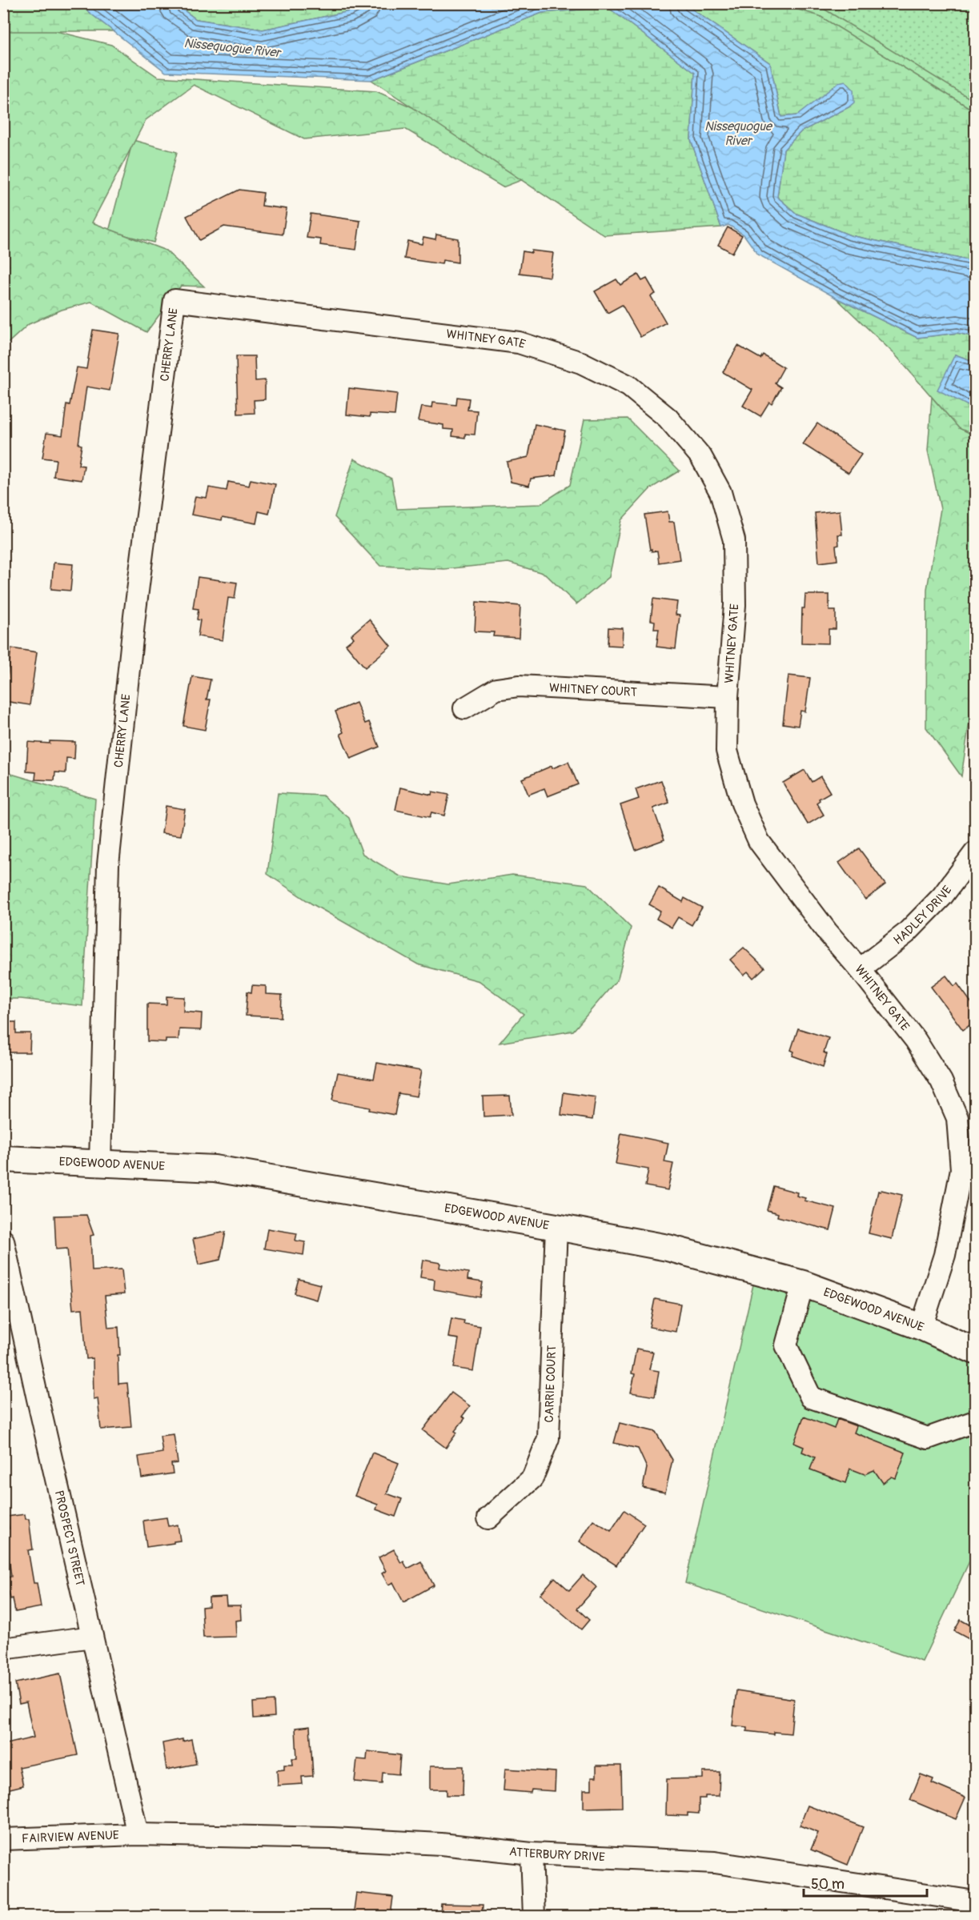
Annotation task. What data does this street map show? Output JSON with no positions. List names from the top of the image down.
{
  "streets": {
    "main road": ["EDGEWOOD AVENUE"],
    "street": [
      "WHITNEY GATE",
      "CHERRY LANE",
      "WHITNEY COURT",
      "HADLEY DRIVE",
      "CARRIE COURT",
      "PROSPECT STREET",
      "FAIRVIEW AVENUE",
      "ATTERBURY DRIVE"
    ]
  },
  "crossings": [
    ["WHITNEY GATE", "CHERRY LANE"],
    ["WHITNEY GATE", "WHITNEY COURT"],
    ["WHITNEY GATE", "HADLEY DRIVE"],
    ["WHITNEY GATE", "EDGEWOOD AVENUE"],
    ["CHERRY LANE", "EDGEWOOD AVENUE"],
    ["EDGEWOOD AVENUE", "CARRIE COURT"],
    ["PROSPECT STREET", "FAIRVIEW AVENUE"],
    ["PROSPECT STREET", "ATTERBURY DRIVE"],
    ["FAIRVIEW AVENUE", "ATTERBURY DRIVE"]
  ],
  "water": ["Nissequogue River"],
  "scale_bar": "50 m"
}
